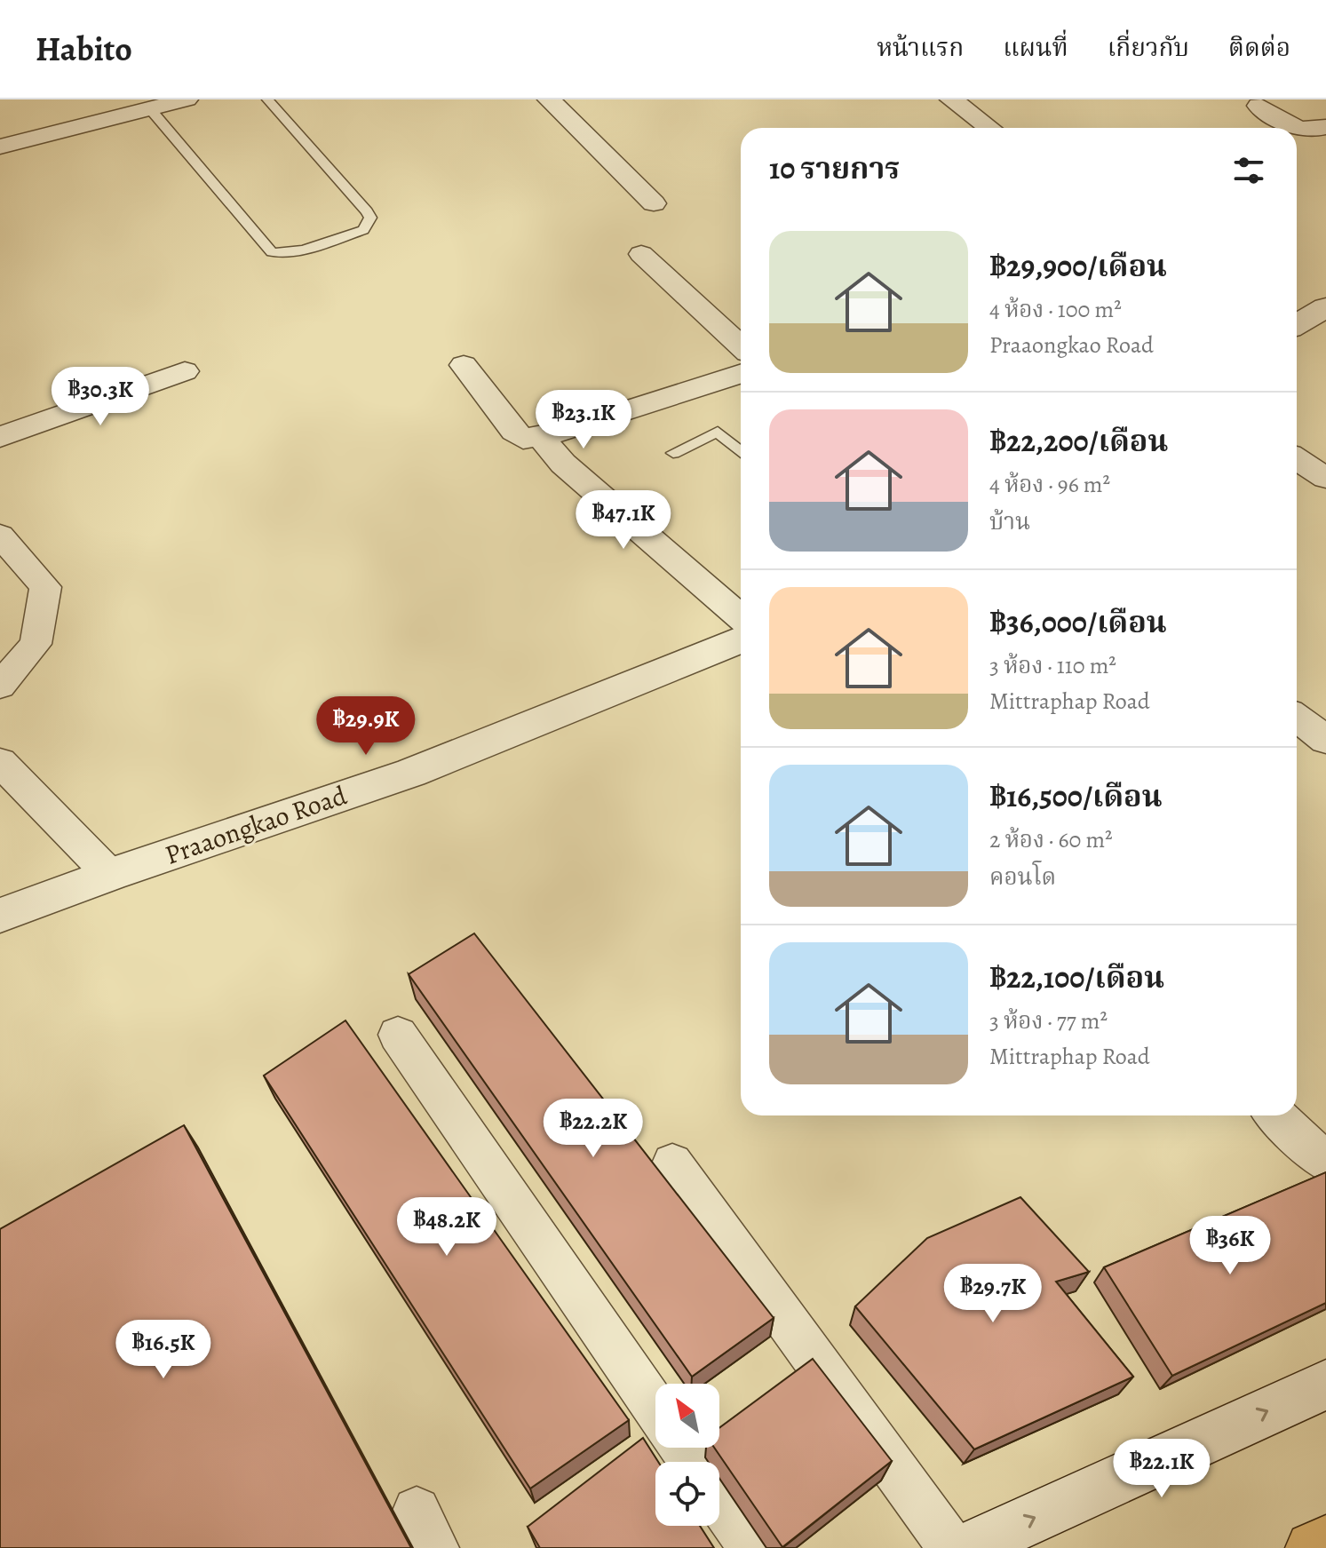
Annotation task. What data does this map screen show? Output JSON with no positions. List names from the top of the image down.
{
  "streets": {
    "street": ["Praaongkao Road"]
  },
  "north": "top left",
  "page": {
    "header": "Habito",
    "nav": [
      "หน้าแรก",
      "แผนที่",
      "เกี่ยวกับ",
      "ติดต่อ"
    ],
    "heading": "10 รายการ",
    "list": [
      {
        "name": "฿29,900/เดือน",
        "note": "4 ห้อง · 100 m² · Praaongkao Road"
      },
      {
        "name": "฿22,200/เดือน",
        "note": "4 ห้อง · 96 m² · บ้าน"
      },
      {
        "name": "฿36,000/เดือน",
        "note": "3 ห้อง · 110 m² · Mittraphap Road"
      },
      {
        "name": "฿16,500/เดือน",
        "note": "2 ห้อง · 60 m² · คอนโด"
      },
      {
        "name": "฿22,100/เดือน",
        "note": "3 ห้อง · 77 m² · Mittraphap Road"
      }
    ],
    "price": [
      "฿30.3K",
      "฿23.1K",
      "฿47.1K",
      "฿29.9K",
      "฿22.2K",
      "฿48.2K",
      "฿36K",
      "฿29.7K",
      "฿16.5K",
      "฿22.1K"
    ]
  }
}
